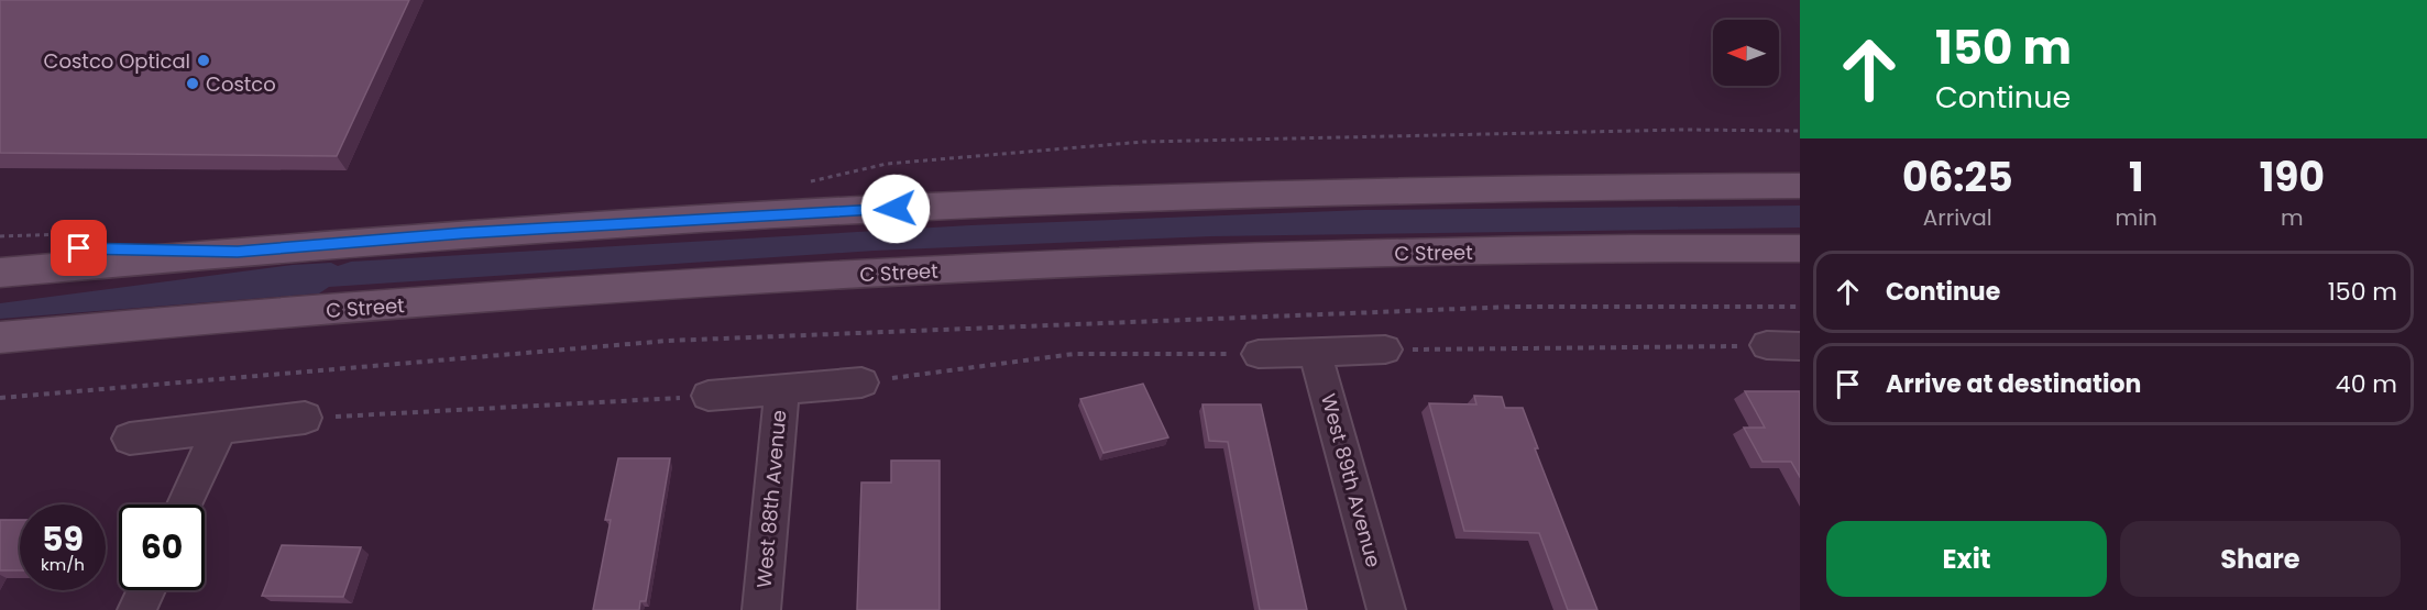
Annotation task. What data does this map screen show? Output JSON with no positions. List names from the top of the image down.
{
  "streets": {
    "main road": ["C Street"],
    "street": ["West 89th Avenue", "West 88th Avenue"]
  },
  "places": ["Costco Optical", "Costco"],
  "north": "left",
  "page": {
    "turn": ["150 m", "Continue"],
    "eta": [
      "06:25",
      "Arrival",
      "1",
      "min",
      "190",
      "m"
    ],
    "list": [
      {
        "name": "Continue",
        "value": "150 m"
      },
      {
        "name": "Arrive at destination",
        "value": "40 m"
      }
    ],
    "speed": "59 km/h",
    "limit": "60",
    "buttons": ["Exit", "Share"]
  }
}
